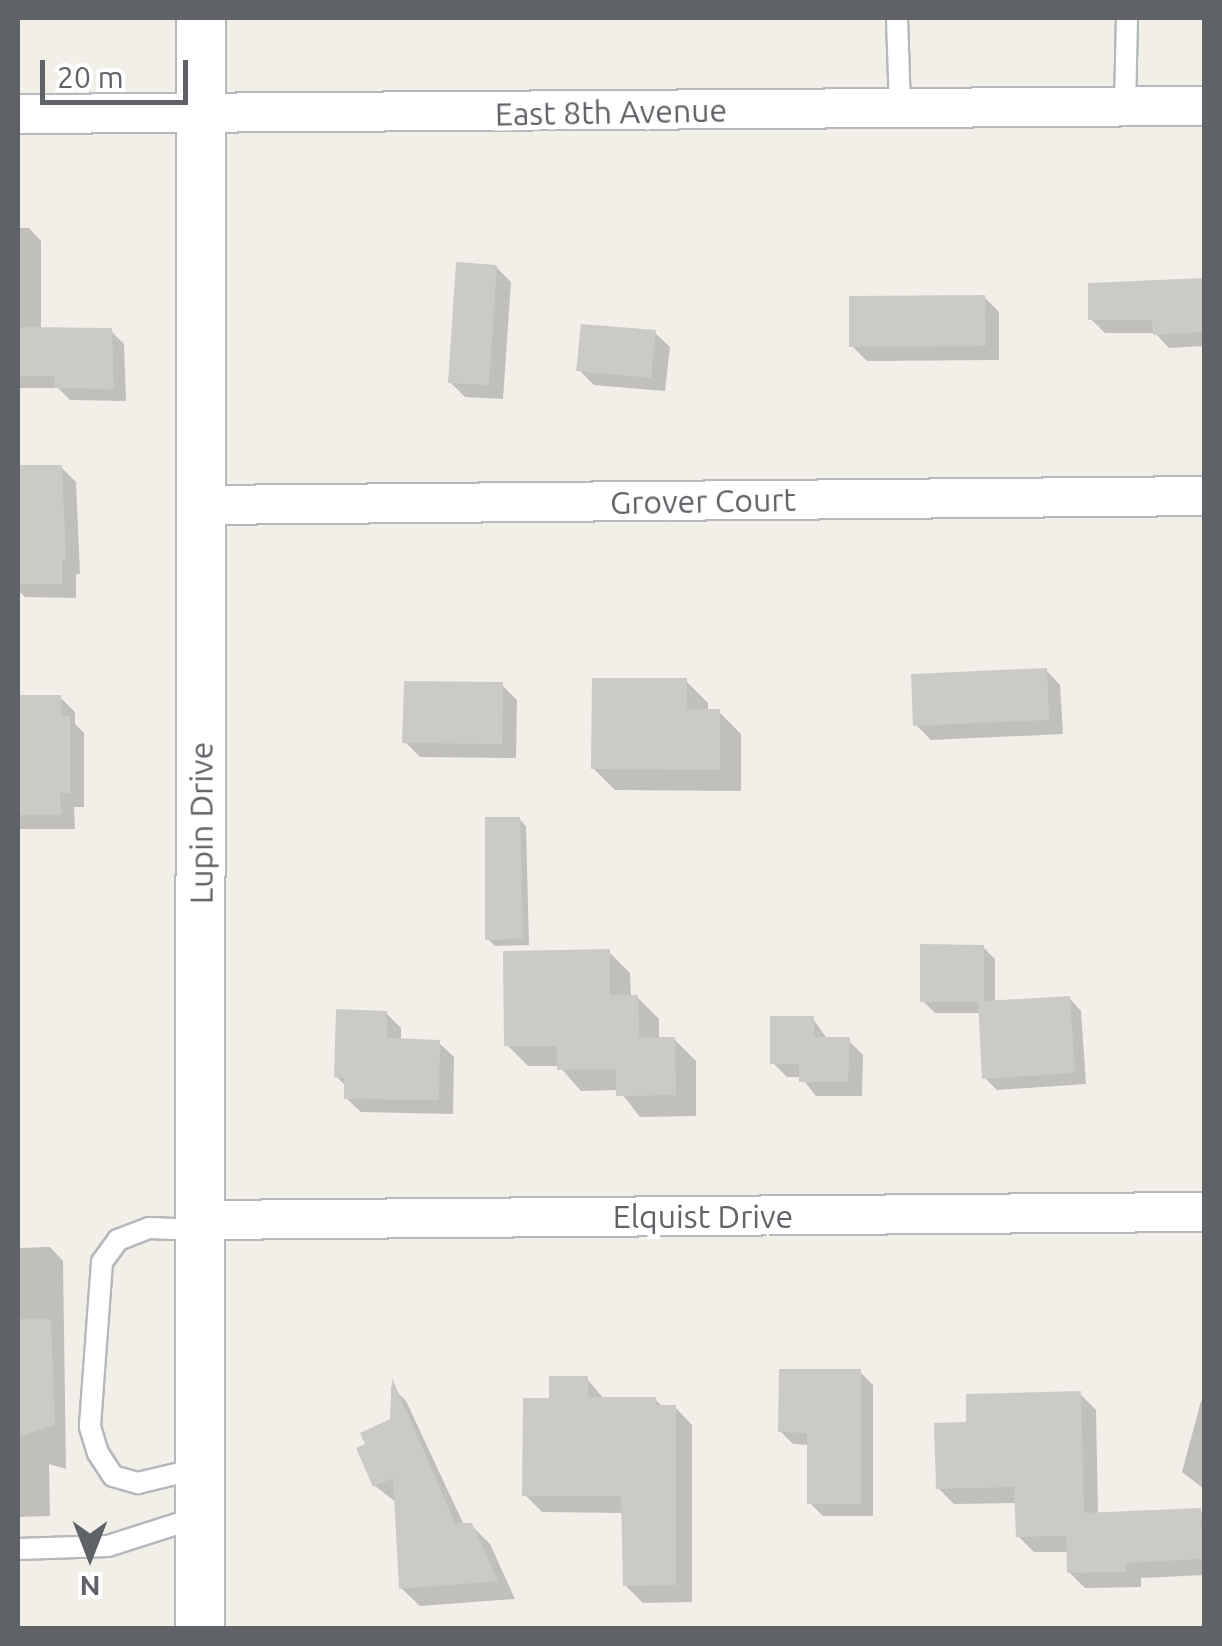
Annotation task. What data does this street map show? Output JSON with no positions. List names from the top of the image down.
{
  "streets": {
    "street": [
      "East 8th Avenue",
      "Grover Court",
      "Lupin Drive",
      "Elquist Drive"
    ]
  },
  "crossings": [
    ["East 8th Avenue", "Lupin Drive"],
    ["Grover Court", "Lupin Drive"],
    ["Lupin Drive", "Elquist Drive"]
  ],
  "scale_bar": "20 m",
  "north": "bottom"
}
